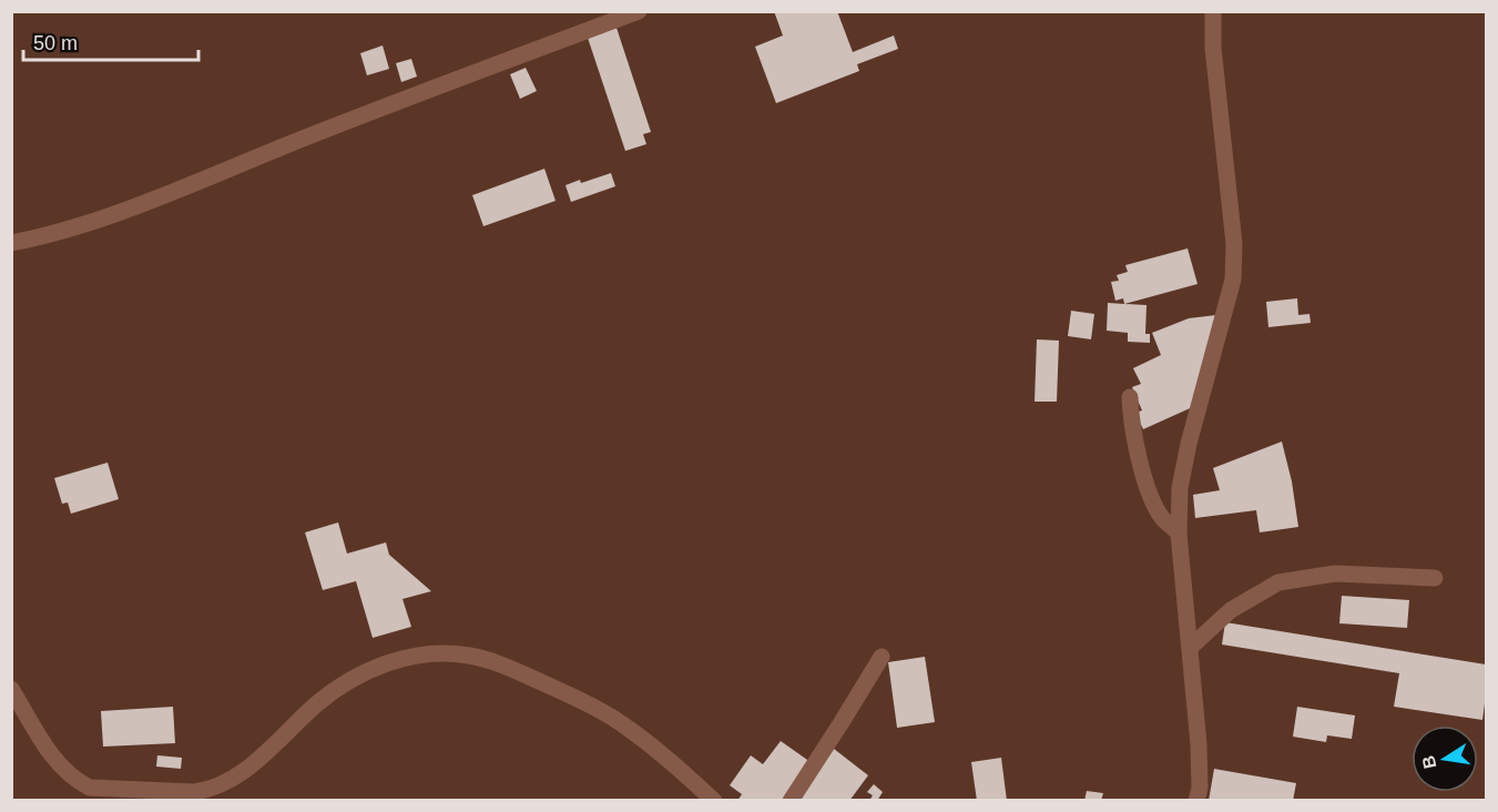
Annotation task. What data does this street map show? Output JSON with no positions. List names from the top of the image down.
{
  "scale_bar": "50 m",
  "north": "left"
}
